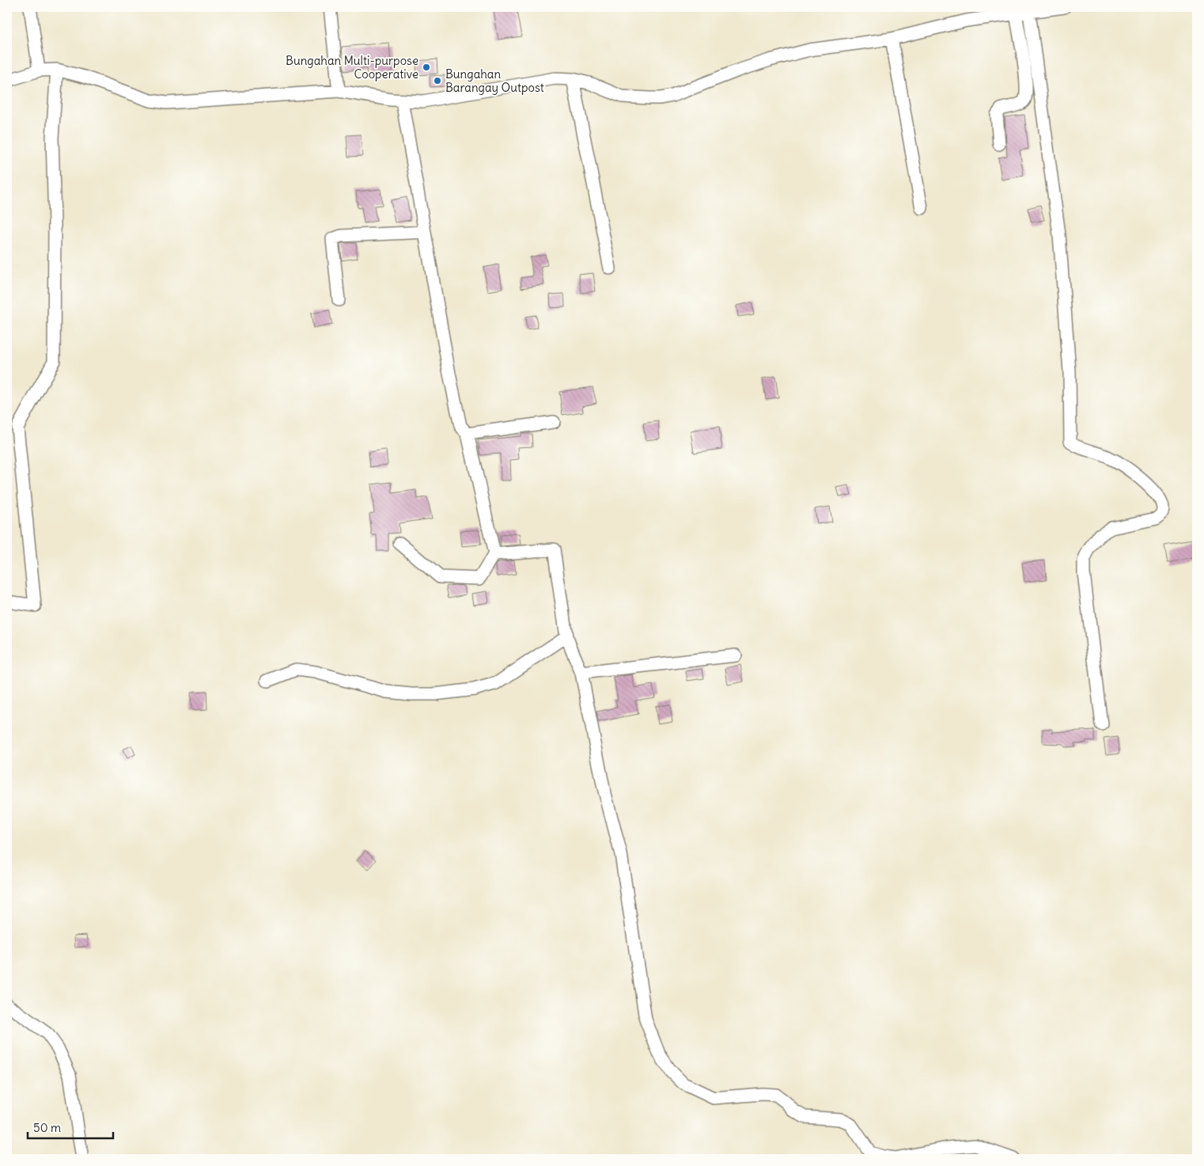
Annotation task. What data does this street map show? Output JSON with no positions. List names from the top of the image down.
{
  "places": ["Bungahan Multi-purpose Cooperative", "Bungahan Barangay Outpost"],
  "scale_bar": "50 m"
}
